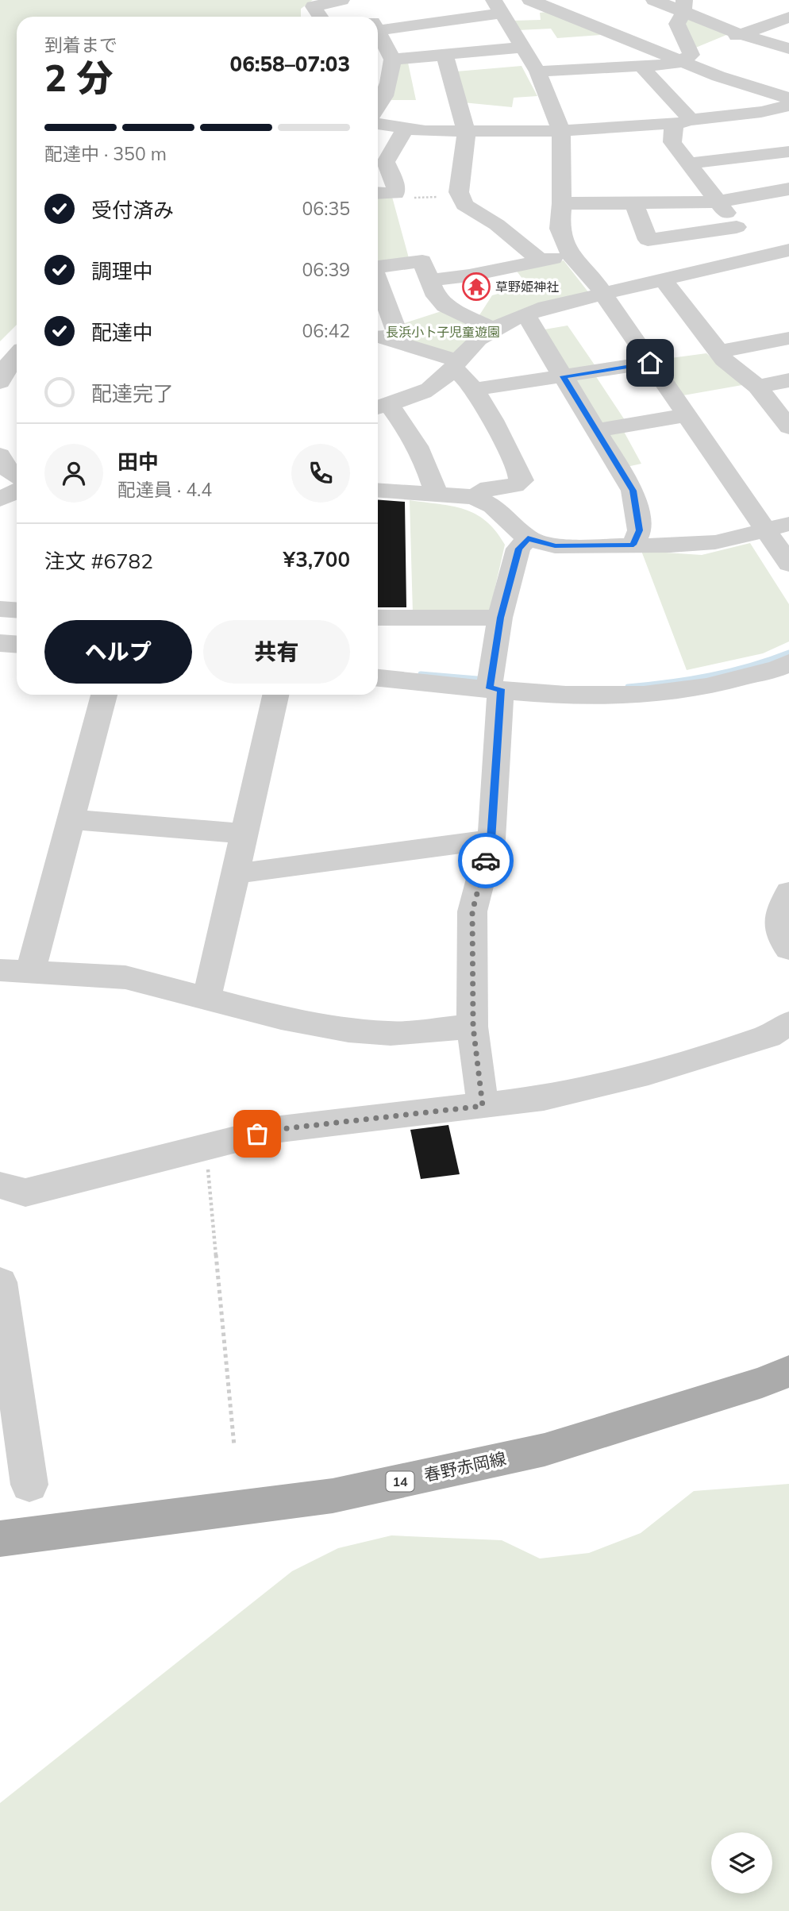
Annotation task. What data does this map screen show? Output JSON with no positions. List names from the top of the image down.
{
  "streets": {
    "main road": ["春野赤岡線", "14"]
  },
  "parks": ["長浜小卜子児童遊園"],
  "places": {
    "temple": ["草野姫神社"]
  },
  "page": {
    "heading": ["2 分", "到着まで", "06:58–07:03"],
    "panel": [
      "田中",
      "配達員 · 4.4",
      "注文 #6782",
      "¥3,700"
    ],
    "bar": "配達中 · 350 m",
    "list": [
      ["受付済み", "06:35"],
      ["調理中", "06:39"],
      ["配達中", "06:42"],
      "配達完了"
    ],
    "buttons": ["ヘルプ", "共有"]
  }
}
